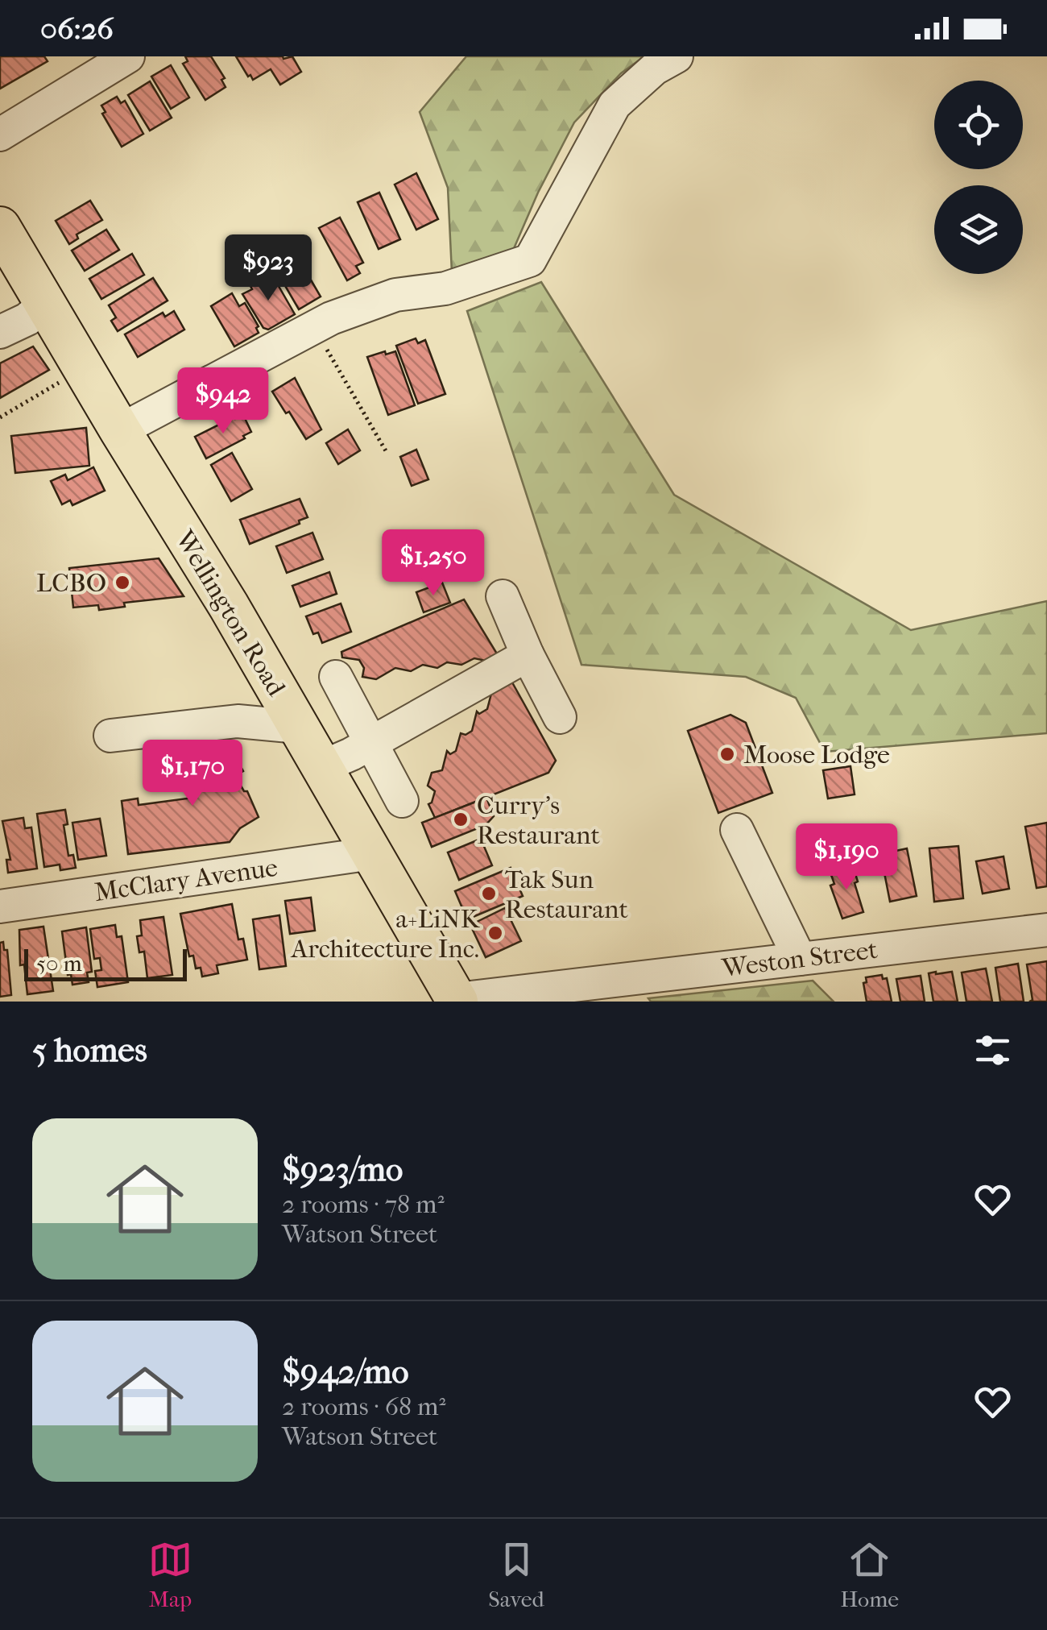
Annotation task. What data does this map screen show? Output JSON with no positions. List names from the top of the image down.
{
  "streets": {
    "main road": ["Wellington Road"],
    "street": ["McClary Avenue", "Weston Street"]
  },
  "crossings": [
    ["Wellington Road", "McClary Avenue"],
    ["Wellington Road", "Weston Street"]
  ],
  "places": [
    "LCBO",
    "Moose Lodge",
    "Curry's Restaurant",
    "Tak Sun Restaurant",
    "a+LiNK Architecture Inc."
  ],
  "scale_bar": "50 m",
  "page": {
    "status": "06:26",
    "price": [
      "$923",
      "$942",
      "$1,250",
      "$1,170",
      "$1,190"
    ],
    "scale": "50 m",
    "heading": "5 homes",
    "list": [
      {
        "name": "$923/mo",
        "note": "2 rooms · 78 m² · Watson Street"
      },
      {
        "name": "$942/mo",
        "note": "2 rooms · 68 m² · Watson Street"
      }
    ],
    "tabs": ["Map", "Saved", "Home"]
  }
}
